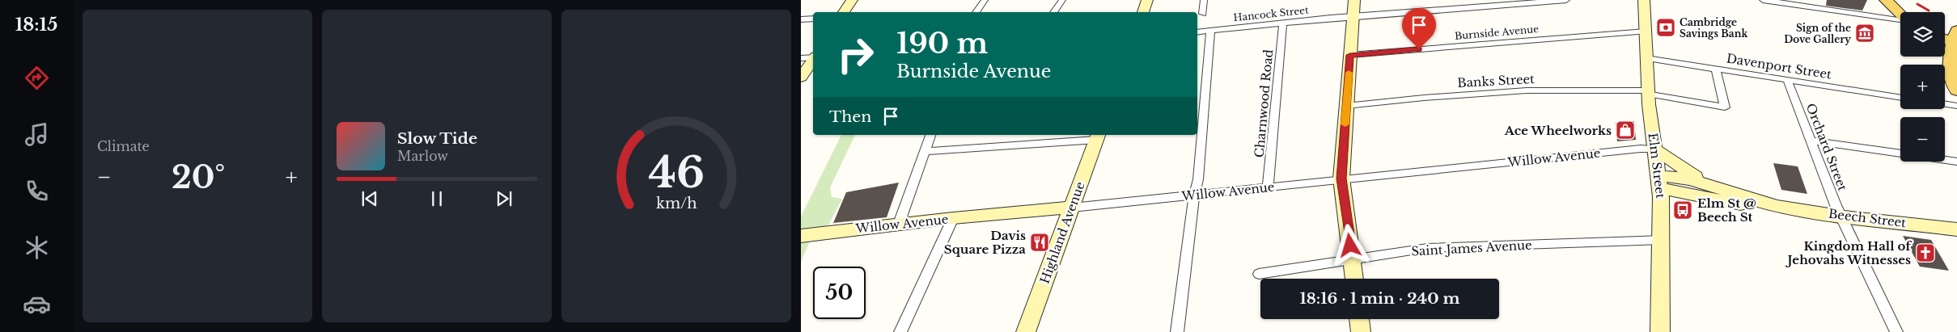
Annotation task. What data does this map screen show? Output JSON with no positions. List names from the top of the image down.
{
  "streets": {
    "main road": [
      "Willow Avenue",
      "Elm Street",
      "Beech Street",
      "Highland Avenue"
    ],
    "street": [
      "Hancock Street",
      "Burnside Avenue",
      "Davenport Street",
      "Banks Street",
      "Charnwood Road",
      "Orchard Street",
      "Saint James Avenue"
    ]
  },
  "crossings": [
    ["Hancock Street", "Charnwood Road"],
    ["Burnside Avenue", "Elm Street"],
    ["Davenport Street", "Banks Street"],
    ["Davenport Street", "Orchard Street"],
    ["Davenport Street", "Elm Street"],
    ["Banks Street", "Elm Street"],
    ["Charnwood Road", "Willow Avenue"],
    ["Orchard Street", "Beech Street"],
    ["Willow Avenue", "Elm Street"],
    ["Willow Avenue", "Highland Avenue"],
    ["Elm Street", "Beech Street"],
    ["Elm Street", "Saint James Avenue"]
  ],
  "places": {
    "bank": ["Cambridge Savings Bank"],
    "museum": ["Sign of the Dove Gallery"],
    "shop": ["Ace Wheelworks"],
    "bus stop": ["Elm St @ Beech St"],
    "restaurant": ["Davis Square Pizza"],
    "church": ["Kingdom Hall of Jehovahs Witnesses"]
  },
  "page": {
    "tabs": "18:15",
    "tile": "Climate",
    "map_buttons": ["+", "−"],
    "turn": ["190 m", "Burnside Avenue"],
    "then": "Then",
    "song": ["Slow Tide", "Marlow"],
    "heat": ["−", "20°", "+"],
    "limit": "50",
    "trip": "18:16 · 1 min · 240 m",
    "gauge": ["46", "km/h"]
  }
}
